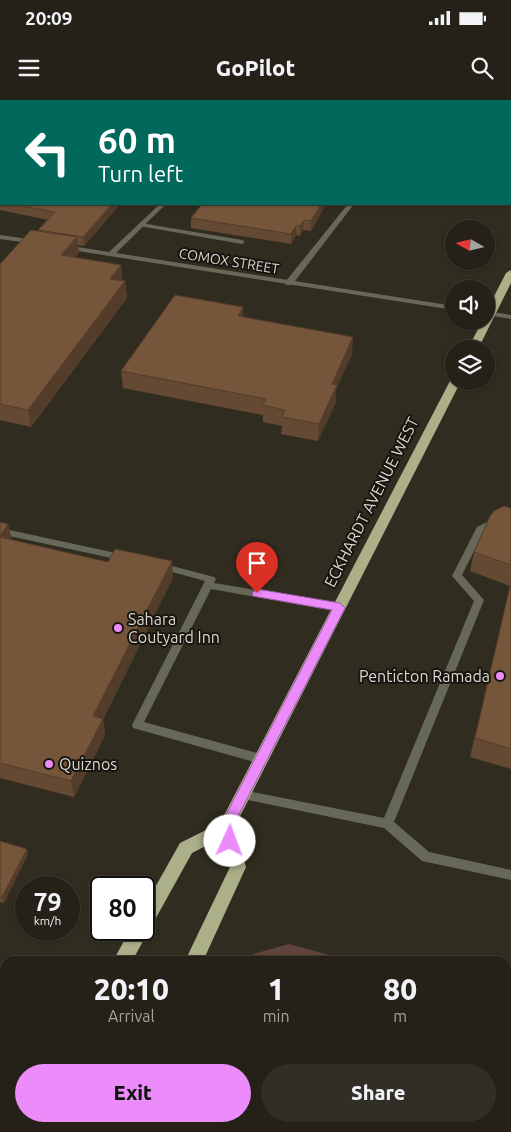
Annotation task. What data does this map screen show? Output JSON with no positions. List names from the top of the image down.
{
  "streets": {
    "highway": ["ECKHARDT AVENUE WEST"],
    "street": ["COMOX STREET"]
  },
  "places": ["Sahara Coutyard Inn", "Penticton Ramada", "Quiznos"],
  "north": "left",
  "page": {
    "status": "20:09",
    "header": "GoPilot",
    "turn": ["60 m", "Turn left"],
    "speed": "79 km/h",
    "limit": "80",
    "eta": [
      "20:10",
      "Arrival",
      "1",
      "min",
      "80",
      "m"
    ],
    "buttons": ["Exit", "Share"]
  }
}
